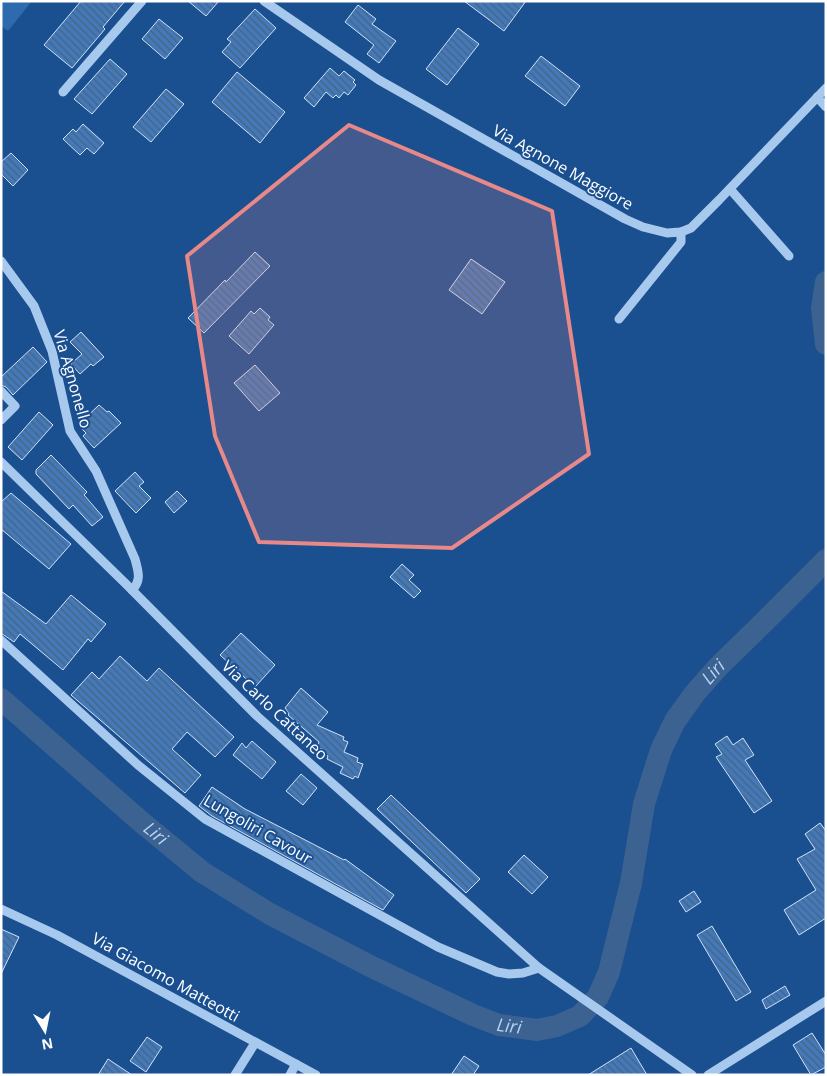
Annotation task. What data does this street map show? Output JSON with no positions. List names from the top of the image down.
{
  "streets": {
    "street": [
      "Via Agnone Maggiore",
      "Via Agnonello",
      "Via Carlo Cattaneo",
      "Lungoliri Cavour",
      "Via Giacomo Matteotti"
    ]
  },
  "crossings": [
    ["Via Agnonello", "Via Carlo Cattaneo"],
    ["Via Carlo Cattaneo", "Lungoliri Cavour"]
  ],
  "water": ["Liri"],
  "north": "bottom"
}
